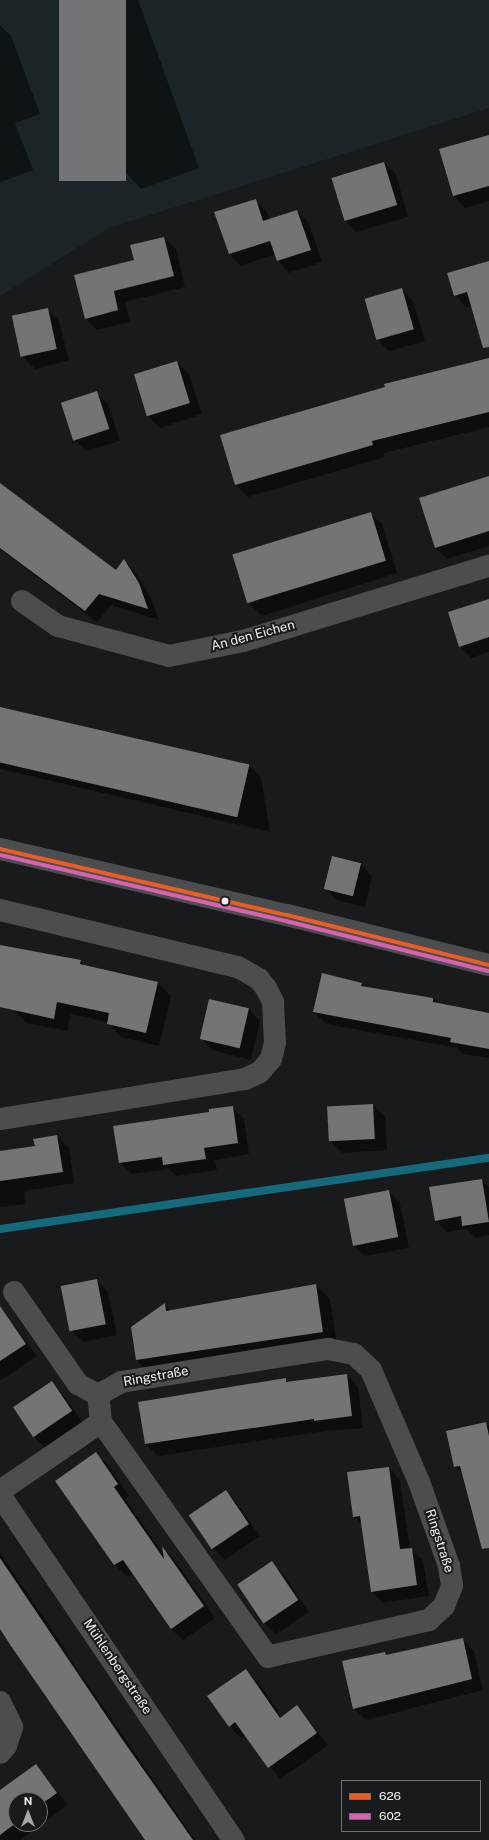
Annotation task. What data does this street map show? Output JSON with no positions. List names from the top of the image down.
{
  "streets": {
    "street": ["An den Eichen", "Ringstraße", "Mühlenbergstraße"]
  },
  "lines": ["transit line 626", "transit line 602"],
  "legend": ["626", "602"],
  "north": "top"
}
